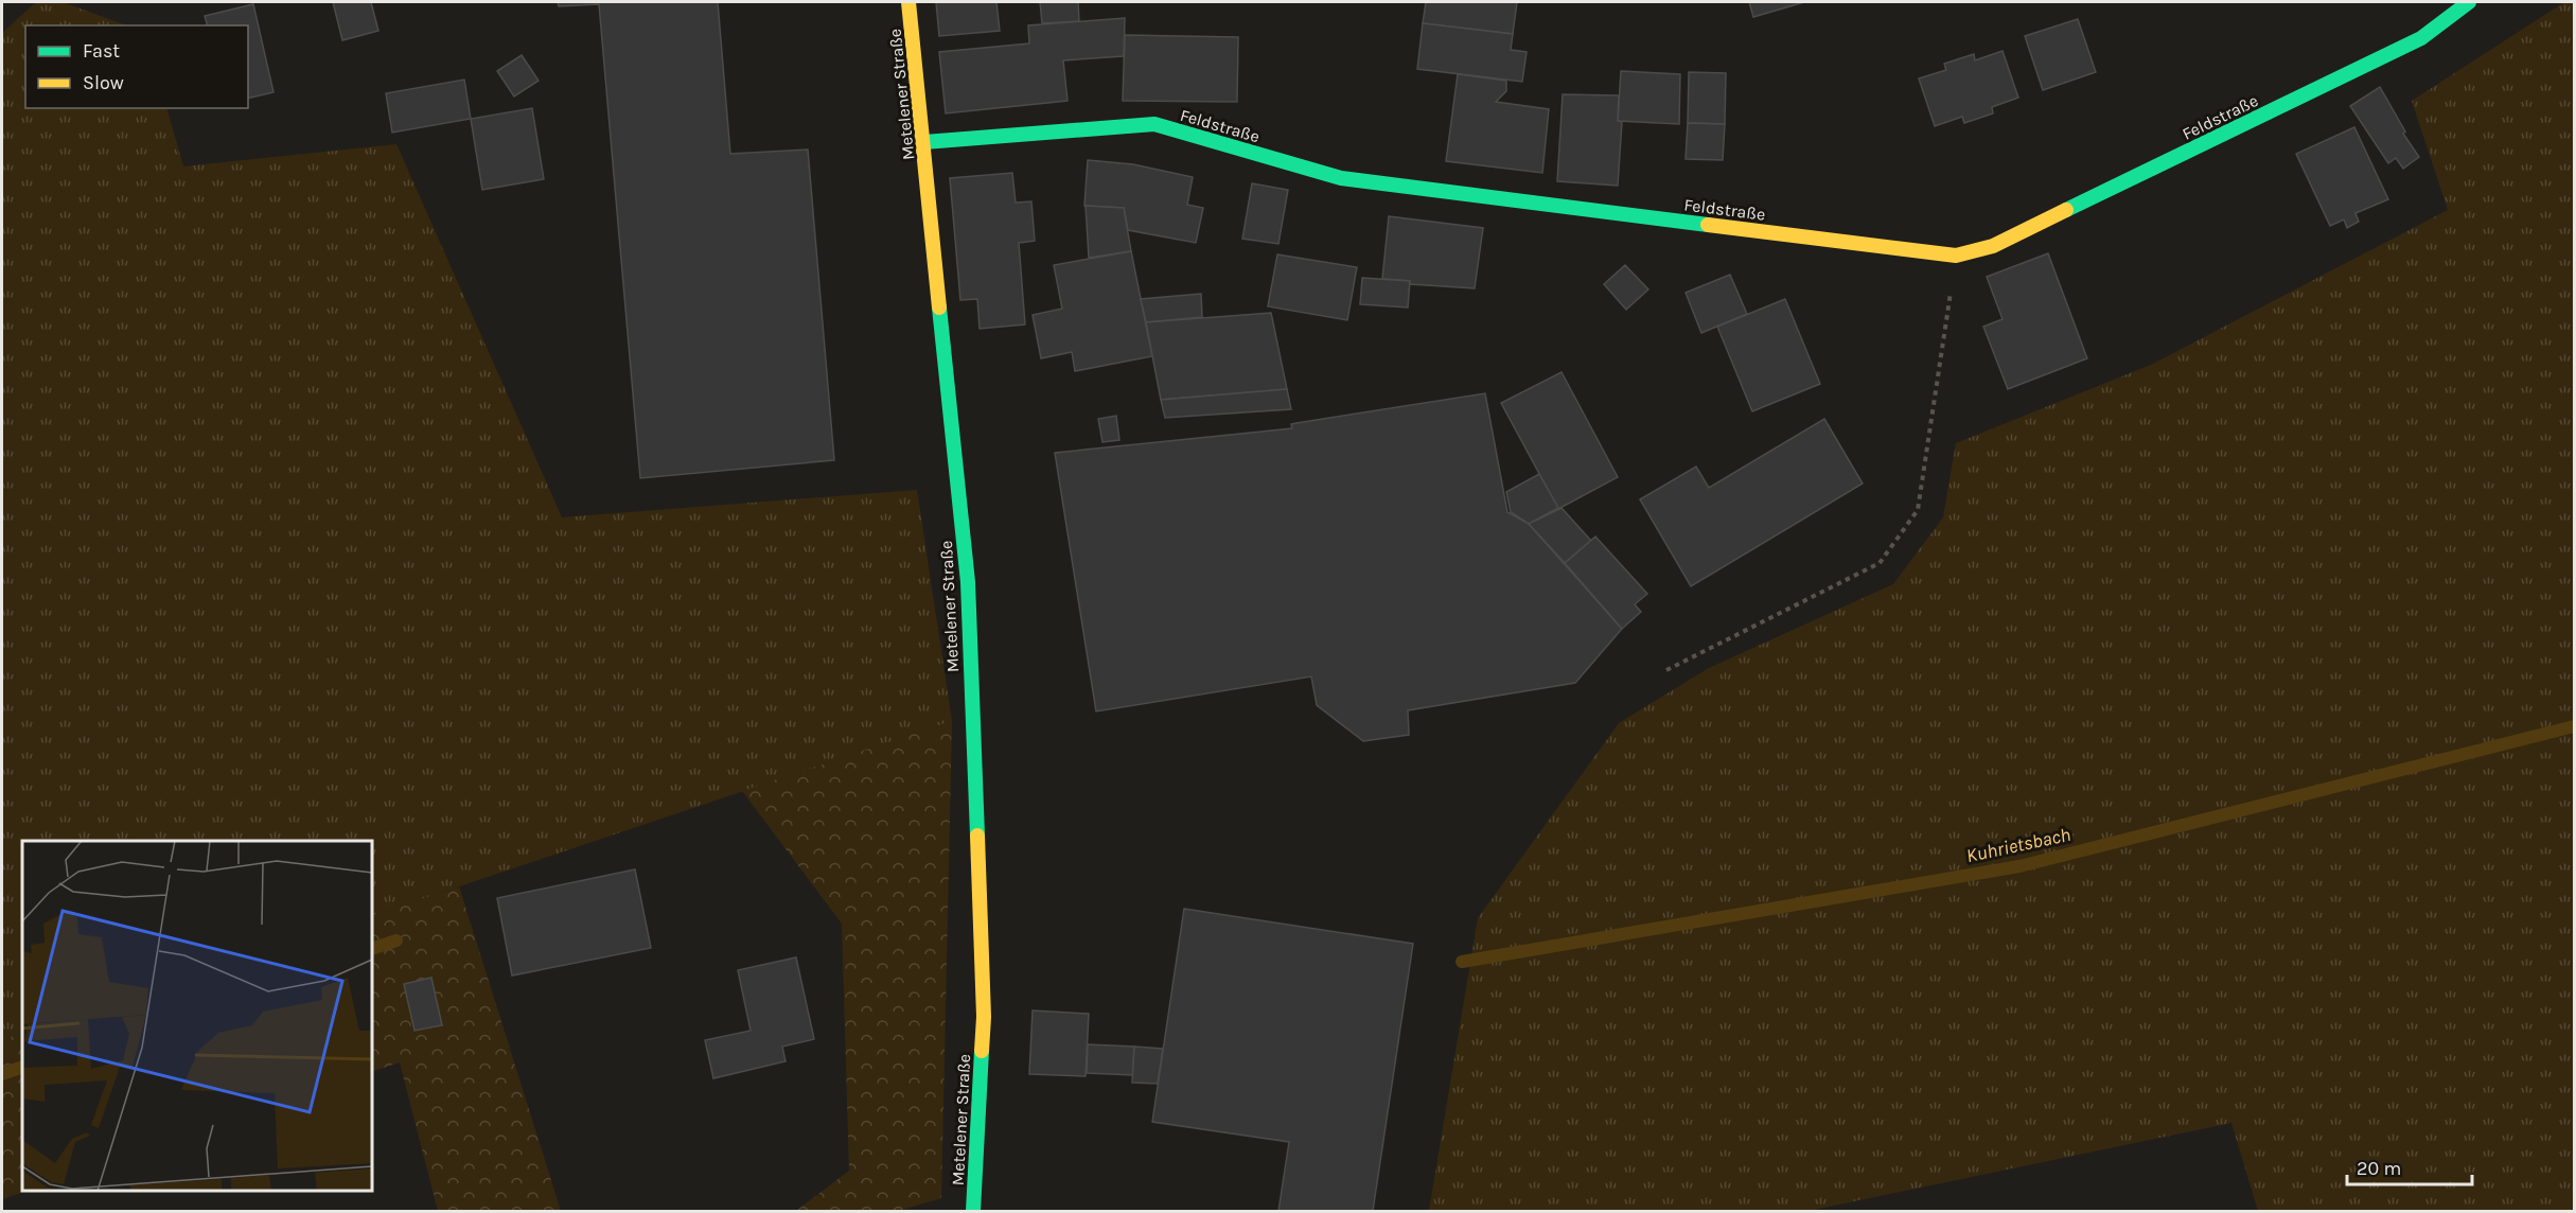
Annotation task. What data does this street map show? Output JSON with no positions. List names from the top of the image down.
{
  "streets": {
    "street": ["Metelener Straße", "Feldstraße"]
  },
  "crossings": [
    ["Metelener Straße", "Feldstraße"]
  ],
  "water": ["Kuhrietsbach"],
  "legend": ["Fast", "Slow"],
  "scale_bar": "20 m"
}
